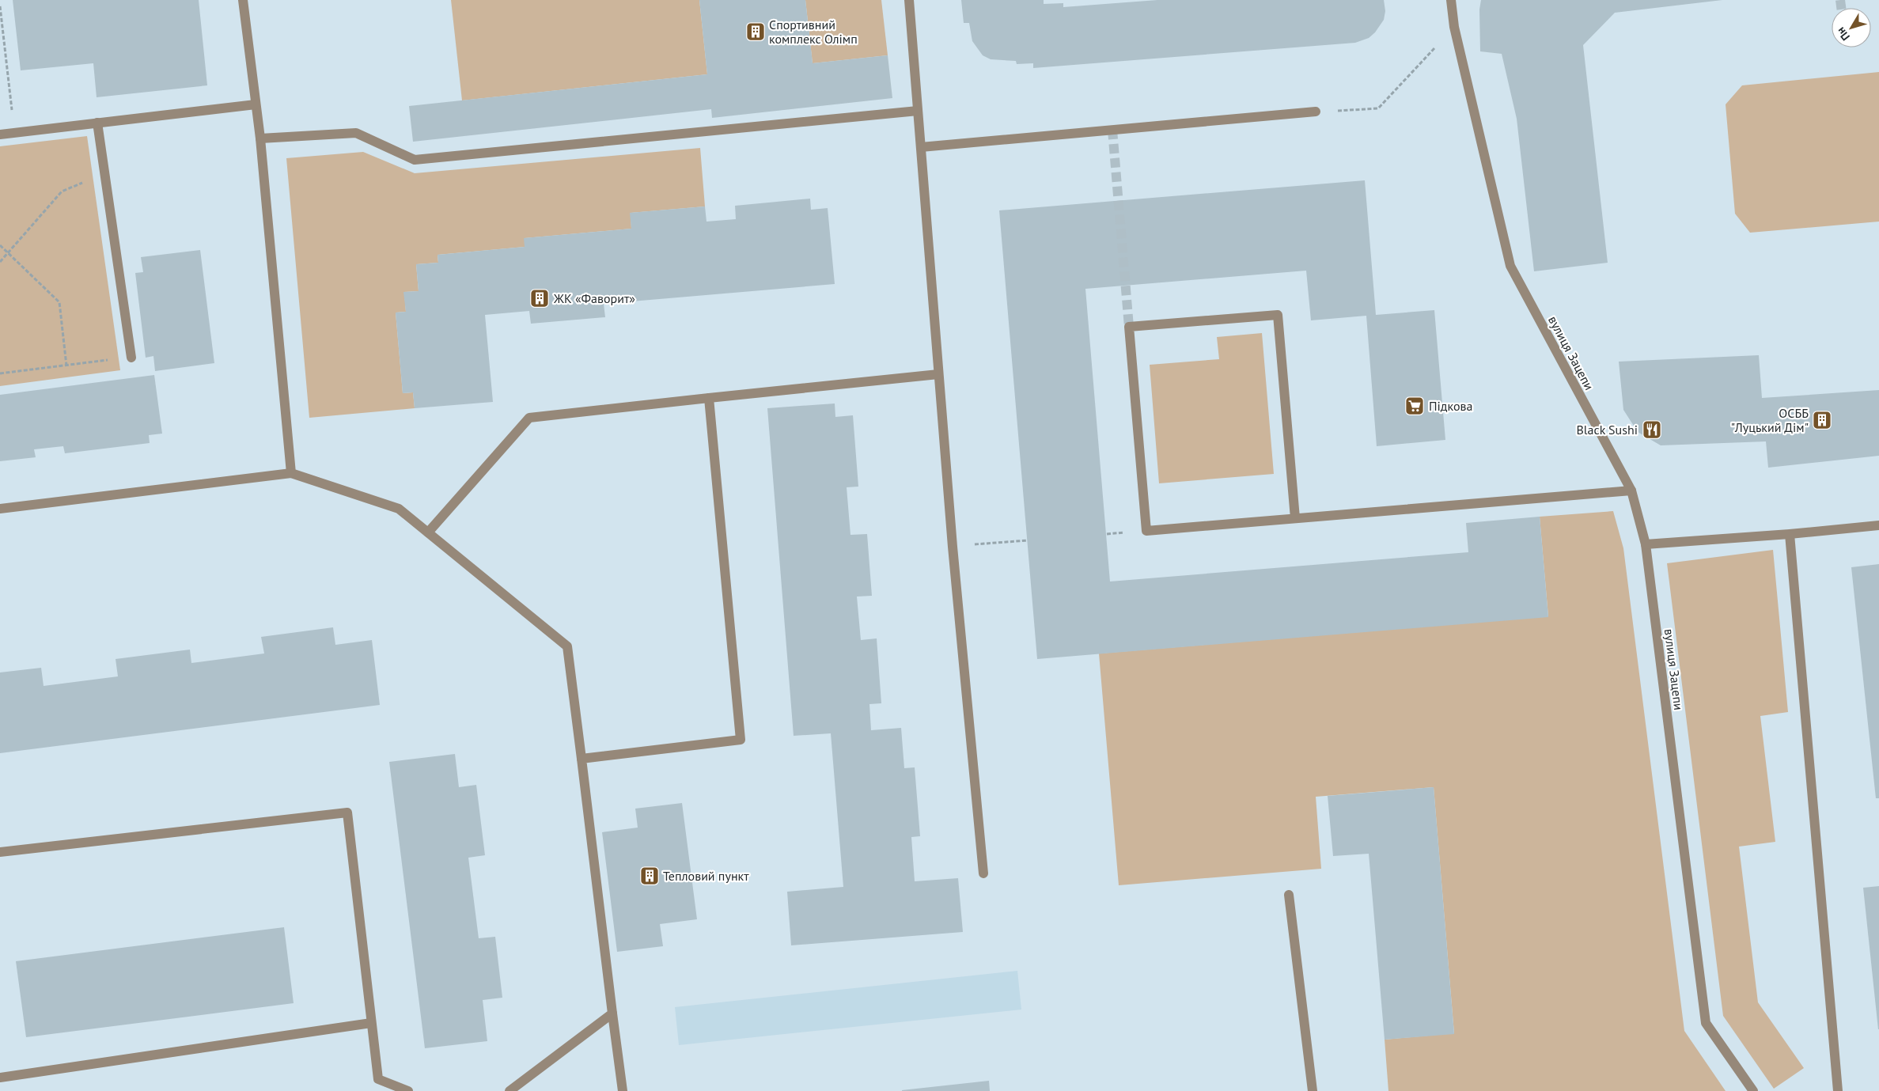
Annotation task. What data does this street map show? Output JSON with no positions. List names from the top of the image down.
{
  "streets": {
    "street": ["вулиця Зацепи"]
  },
  "places": {
    "building": [
      "Спортивний комплекс Олімп",
      "ЖК «Фаворит»",
      "ОСББ \"Луцький Дім\"",
      "Тепловий пункт"
    ],
    "supermarket": ["Підкова"],
    "restaurant": ["Black Sushi"]
  },
  "north": "bottom left"
}
